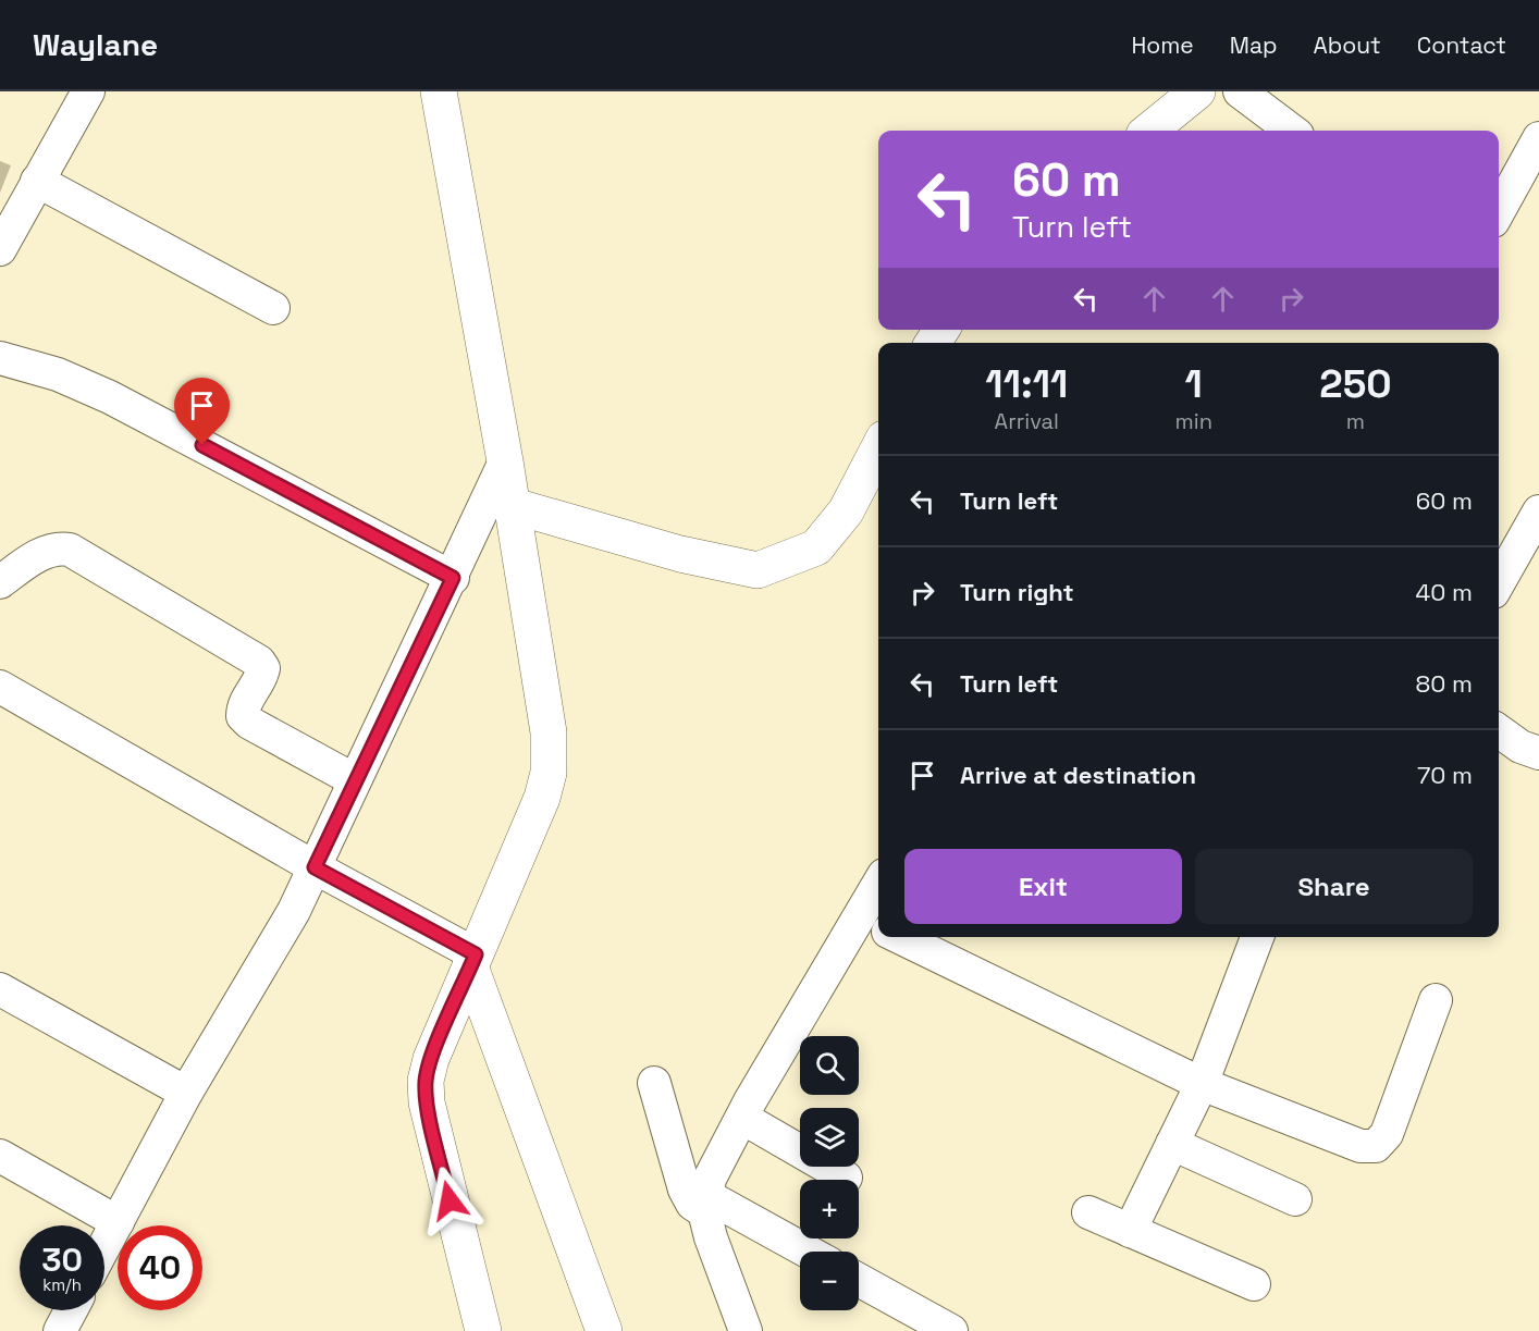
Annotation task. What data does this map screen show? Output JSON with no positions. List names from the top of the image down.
{
  "page": {
    "header": "Waylane",
    "nav": [
      "Home",
      "Map",
      "About",
      "Contact"
    ],
    "turn": ["60 m", "Turn left"],
    "eta": [
      "11:11",
      "Arrival",
      "1",
      "min",
      "250",
      "m"
    ],
    "list": [
      {
        "name": "Turn left",
        "value": "60 m"
      },
      {
        "name": "Turn right",
        "value": "40 m"
      },
      {
        "name": "Turn left",
        "value": "80 m"
      },
      {
        "name": "Arrive at destination",
        "value": "70 m"
      }
    ],
    "buttons": ["Exit", "Share"],
    "map_buttons": ["+", "−"],
    "speed": "30 km/h",
    "limit": "40"
  }
}
